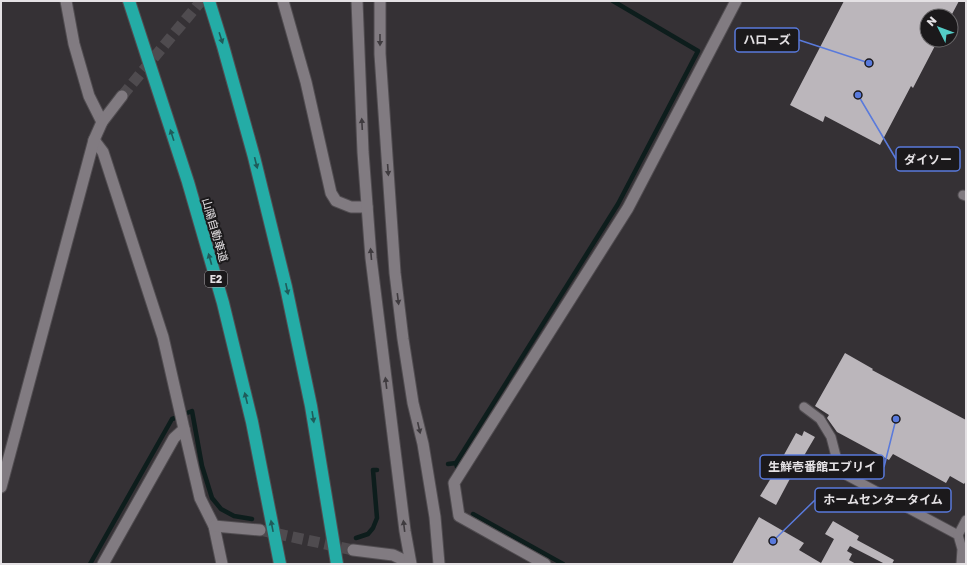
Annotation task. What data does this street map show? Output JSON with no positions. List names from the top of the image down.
{
  "streets": {
    "highway": ["山陽自動車道", "E2"]
  },
  "places": [
    "ハローズ",
    "ダイソー",
    "生鮮壱番館エブリイ",
    "ホームセンタータイム"
  ],
  "north": "top left"
}
